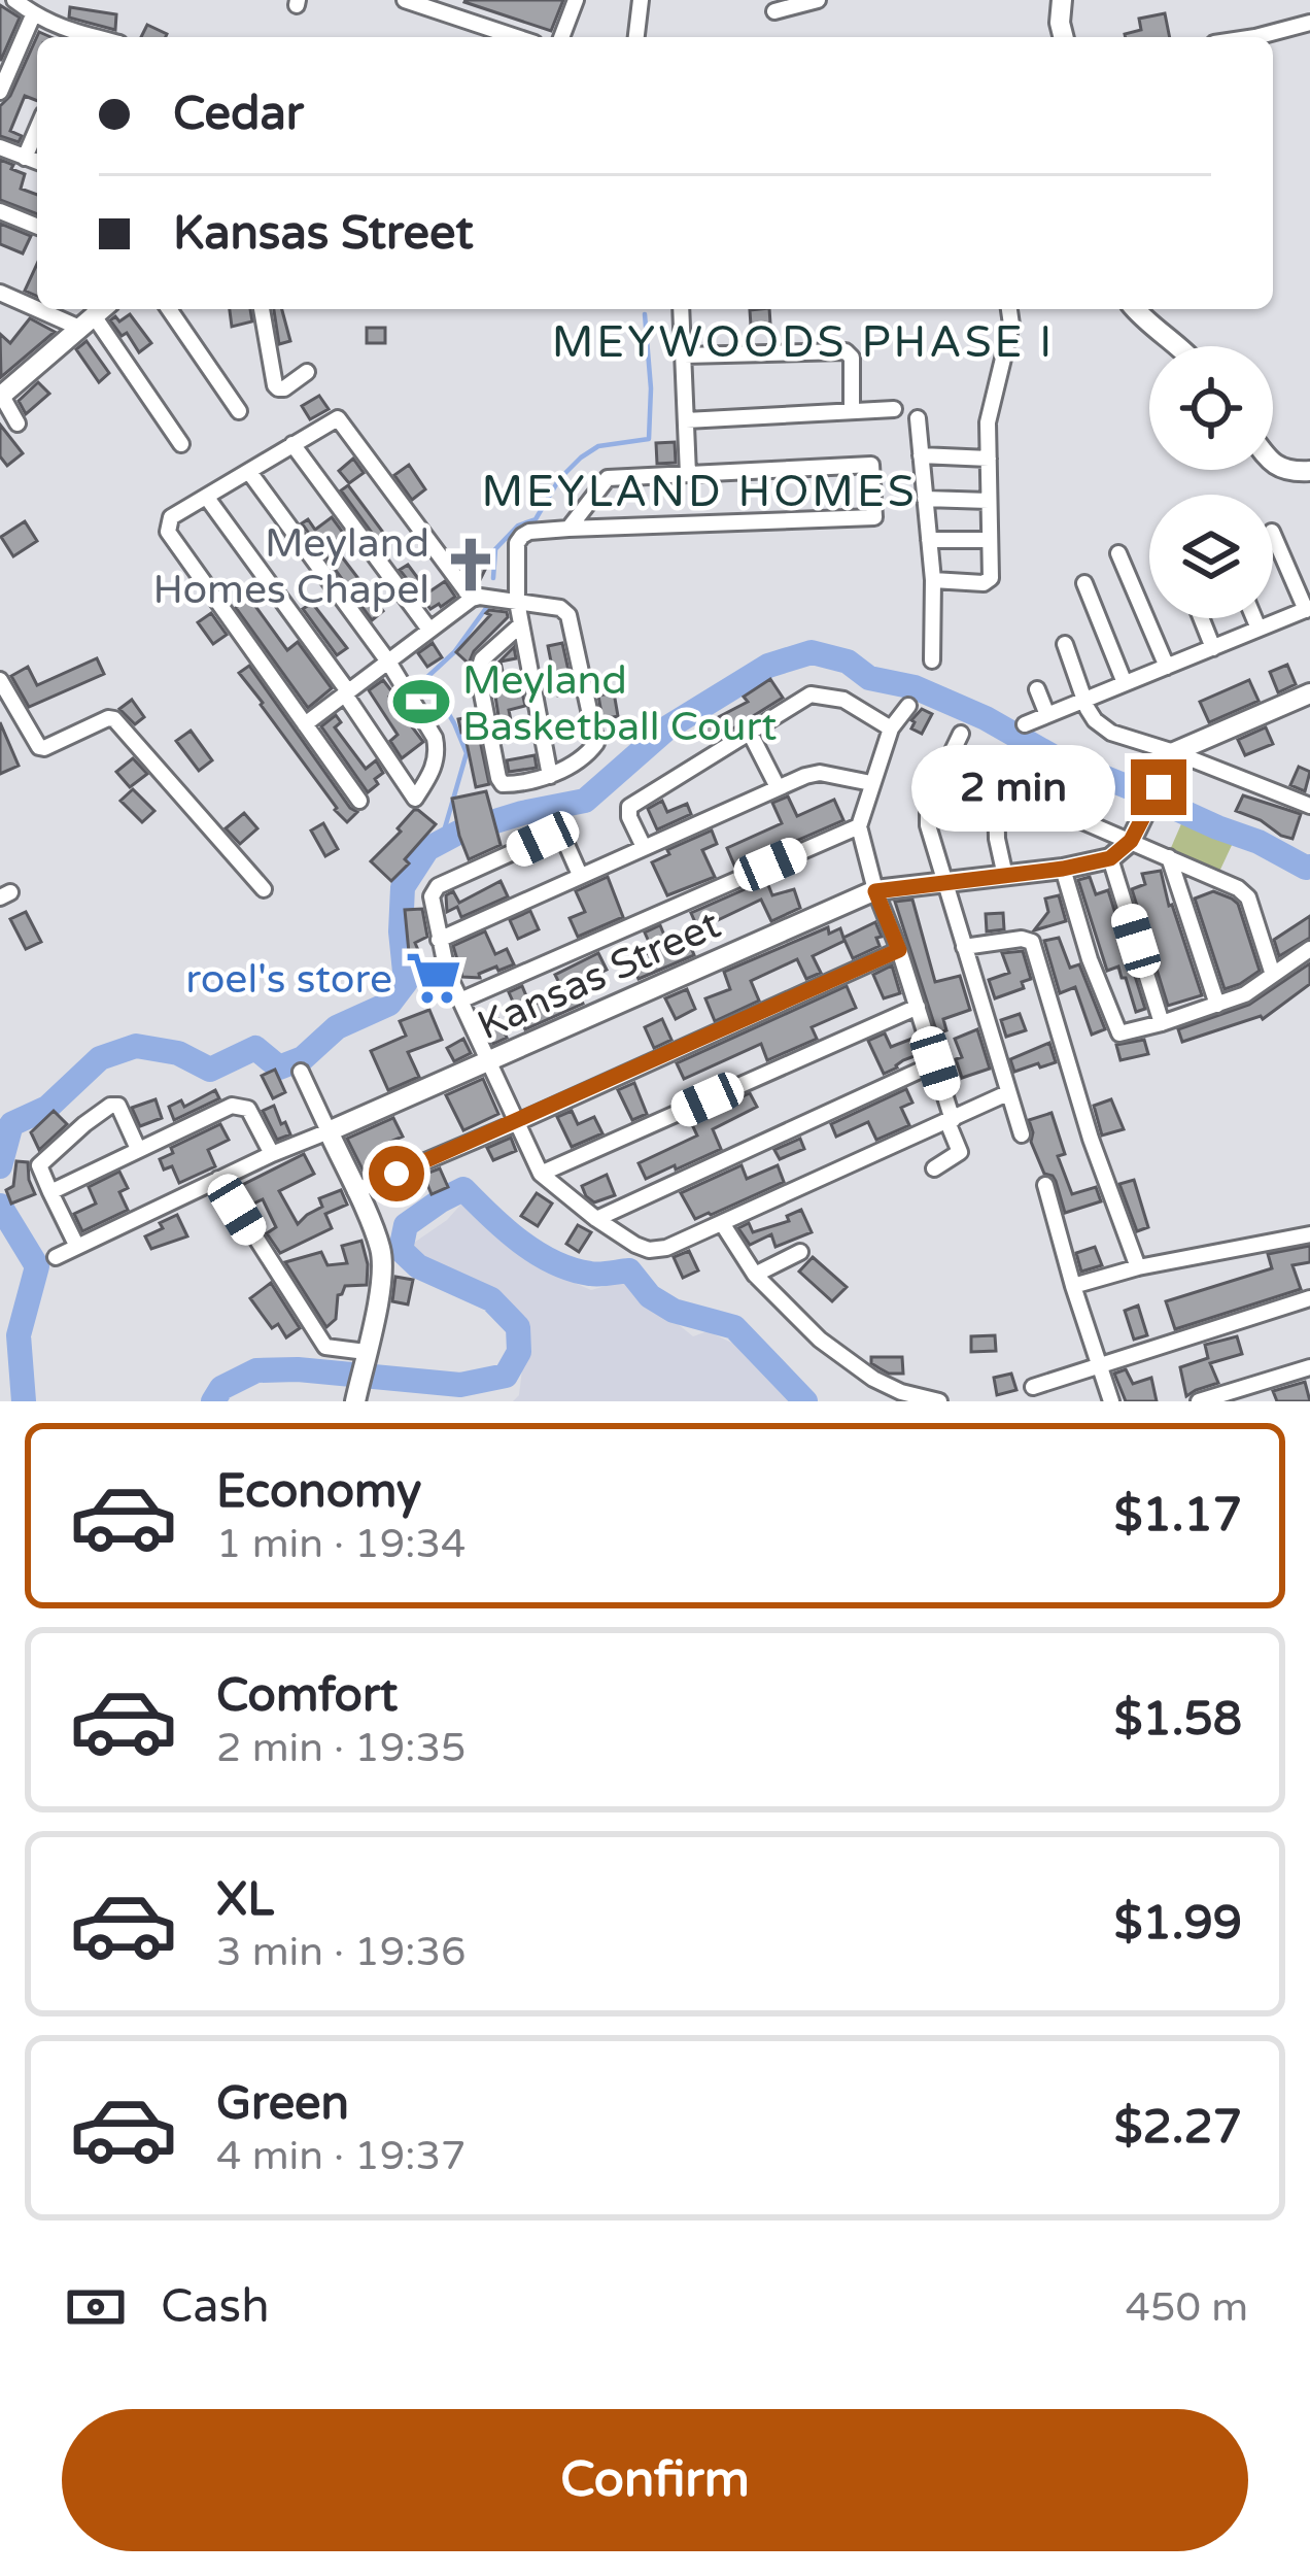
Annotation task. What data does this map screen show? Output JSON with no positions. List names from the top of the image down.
{
  "streets": {
    "street": ["Kansas Street"]
  },
  "districts": ["MEYWOODS PHASE I", "MEYLAND HOMES"],
  "places": {
    "church": ["Meyland Homes Chapel"],
    "sports": ["Meyland Basketball Court"],
    "supermarket": ["roel's store"]
  },
  "page": {
    "banner": ["Cedar", "Kansas Street"],
    "bubble": "2 min",
    "list": [
      {
        "name": "Economy",
        "note": "1 min · 19:34",
        "value": "$1.17"
      },
      {
        "name": "Comfort",
        "note": "2 min · 19:35",
        "value": "$1.58"
      },
      {
        "name": "XL",
        "note": "3 min · 19:36",
        "value": "$1.99"
      },
      {
        "name": "Green",
        "note": "4 min · 19:37",
        "value": "$2.27"
      }
    ],
    "pay": ["Cash", "450 m"],
    "buttons": "Confirm"
  }
}
